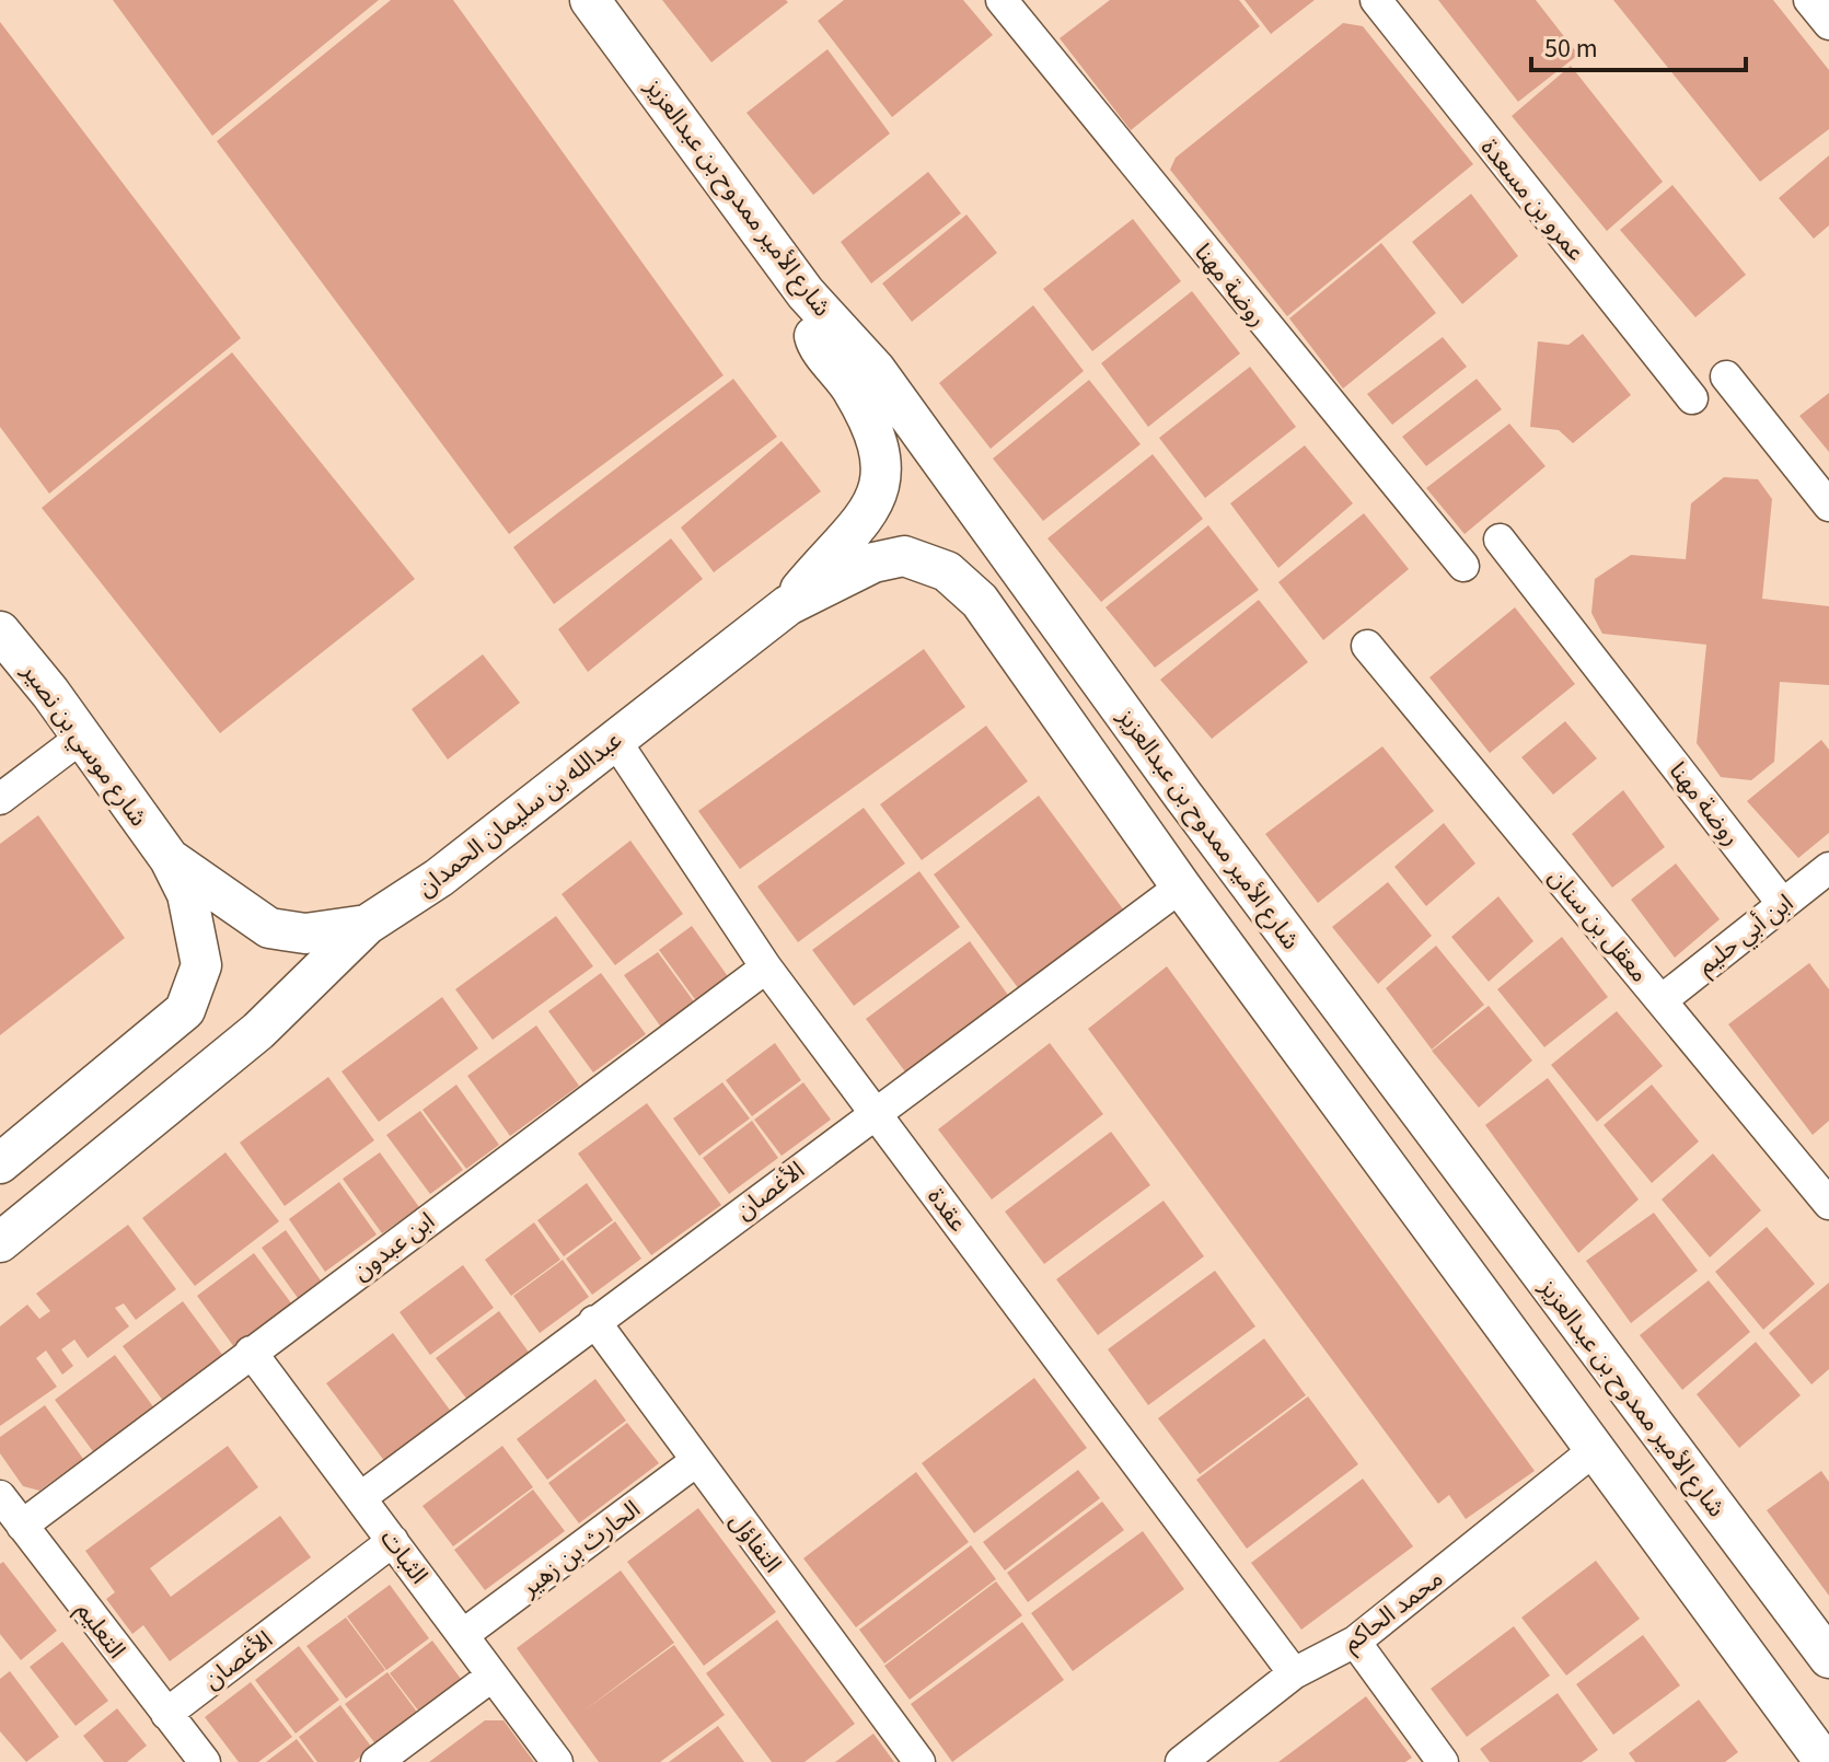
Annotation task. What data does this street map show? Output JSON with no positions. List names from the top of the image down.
{
  "streets": {
    "street": [
      "شارع الأمير ممدوح بن عبدالعزيز",
      "عمرو بن مسعدة",
      "روضة مهنا",
      "شارع موسي بن نصير",
      "عبدالله بن سليمان الحمدان",
      "معقل بن سنان",
      "ابن أبي حليم",
      "الأغصان",
      "عقدة",
      "ابن عبدون",
      "التفاؤل",
      "الحارث بن زهير",
      "الثبات",
      "محمد الحاكم",
      "التعليم"
    ]
  },
  "crossings": [
    ["روضة مهنا", "ابن أبي حليم"],
    ["عبدالله بن سليمان الحمدان", "عقدة"],
    ["معقل بن سنان", "ابن أبي حليم"],
    ["الأغصان", "عقدة"],
    ["الأغصان", "التفاؤل"],
    ["الأغصان", "الثبات"],
    ["الأغصان", "التعليم"],
    ["عقدة", "ابن عبدون"],
    ["عقدة", "محمد الحاكم"],
    ["ابن عبدون", "الثبات"],
    ["ابن عبدون", "التعليم"],
    ["التفاؤل", "الحارث بن زهير"],
    ["الحارث بن زهير", "الثبات"]
  ],
  "scale_bar": "50 m"
}
